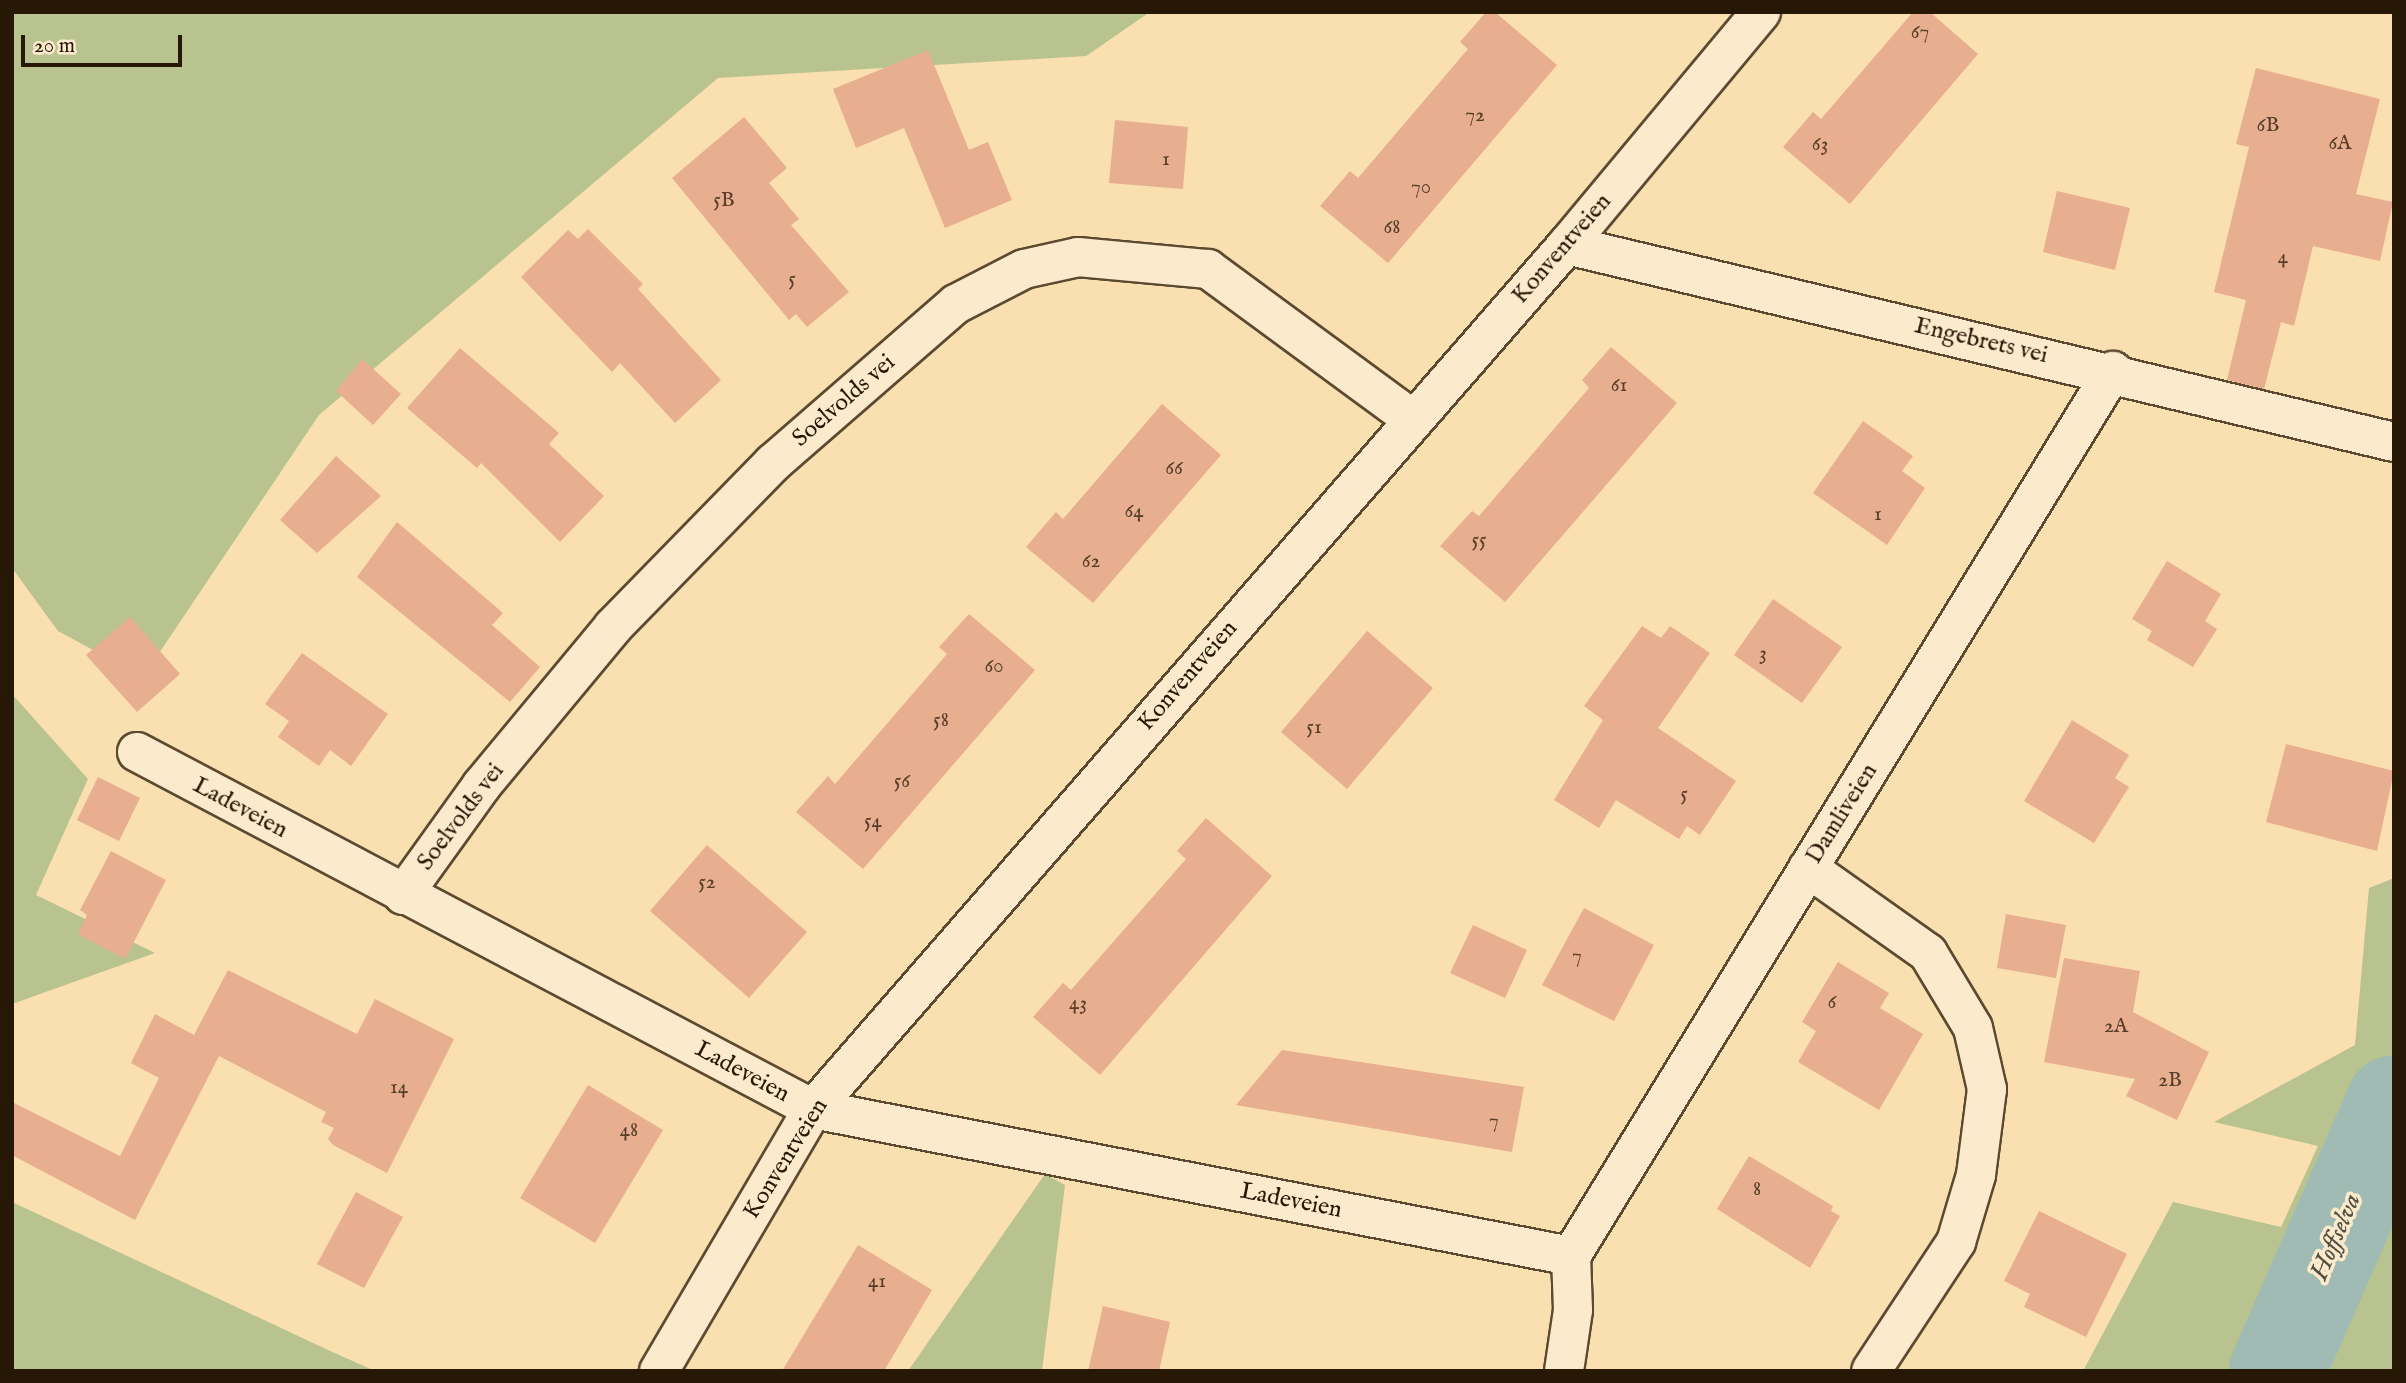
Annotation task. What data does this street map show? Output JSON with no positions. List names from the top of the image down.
{
  "streets": {
    "street": [
      "Konventveien",
      "Engebrets vei",
      "Soelvolds vei",
      "Ladeveien",
      "Damliveien"
    ]
  },
  "crossings": [
    ["Konventveien", "Engebrets vei"],
    ["Konventveien", "Soelvolds vei"],
    ["Konventveien", "Ladeveien"],
    ["Engebrets vei", "Damliveien"],
    ["Soelvolds vei", "Ladeveien"],
    ["Ladeveien", "Damliveien"]
  ],
  "water": ["Hoffselva"],
  "house_numbers": [
    "67",
    "72",
    "6B",
    "6A",
    "63",
    "1",
    "70",
    "5B",
    "68",
    "4",
    "5",
    "61",
    "66",
    "64",
    "1",
    "55",
    "62",
    "3",
    "60",
    "58",
    "51",
    "56",
    "5",
    "54",
    "52",
    "7",
    "6",
    "43",
    "2A",
    "2B",
    "14",
    "7",
    "48",
    "8",
    "41"
  ],
  "scale_bar": "20 m"
}
